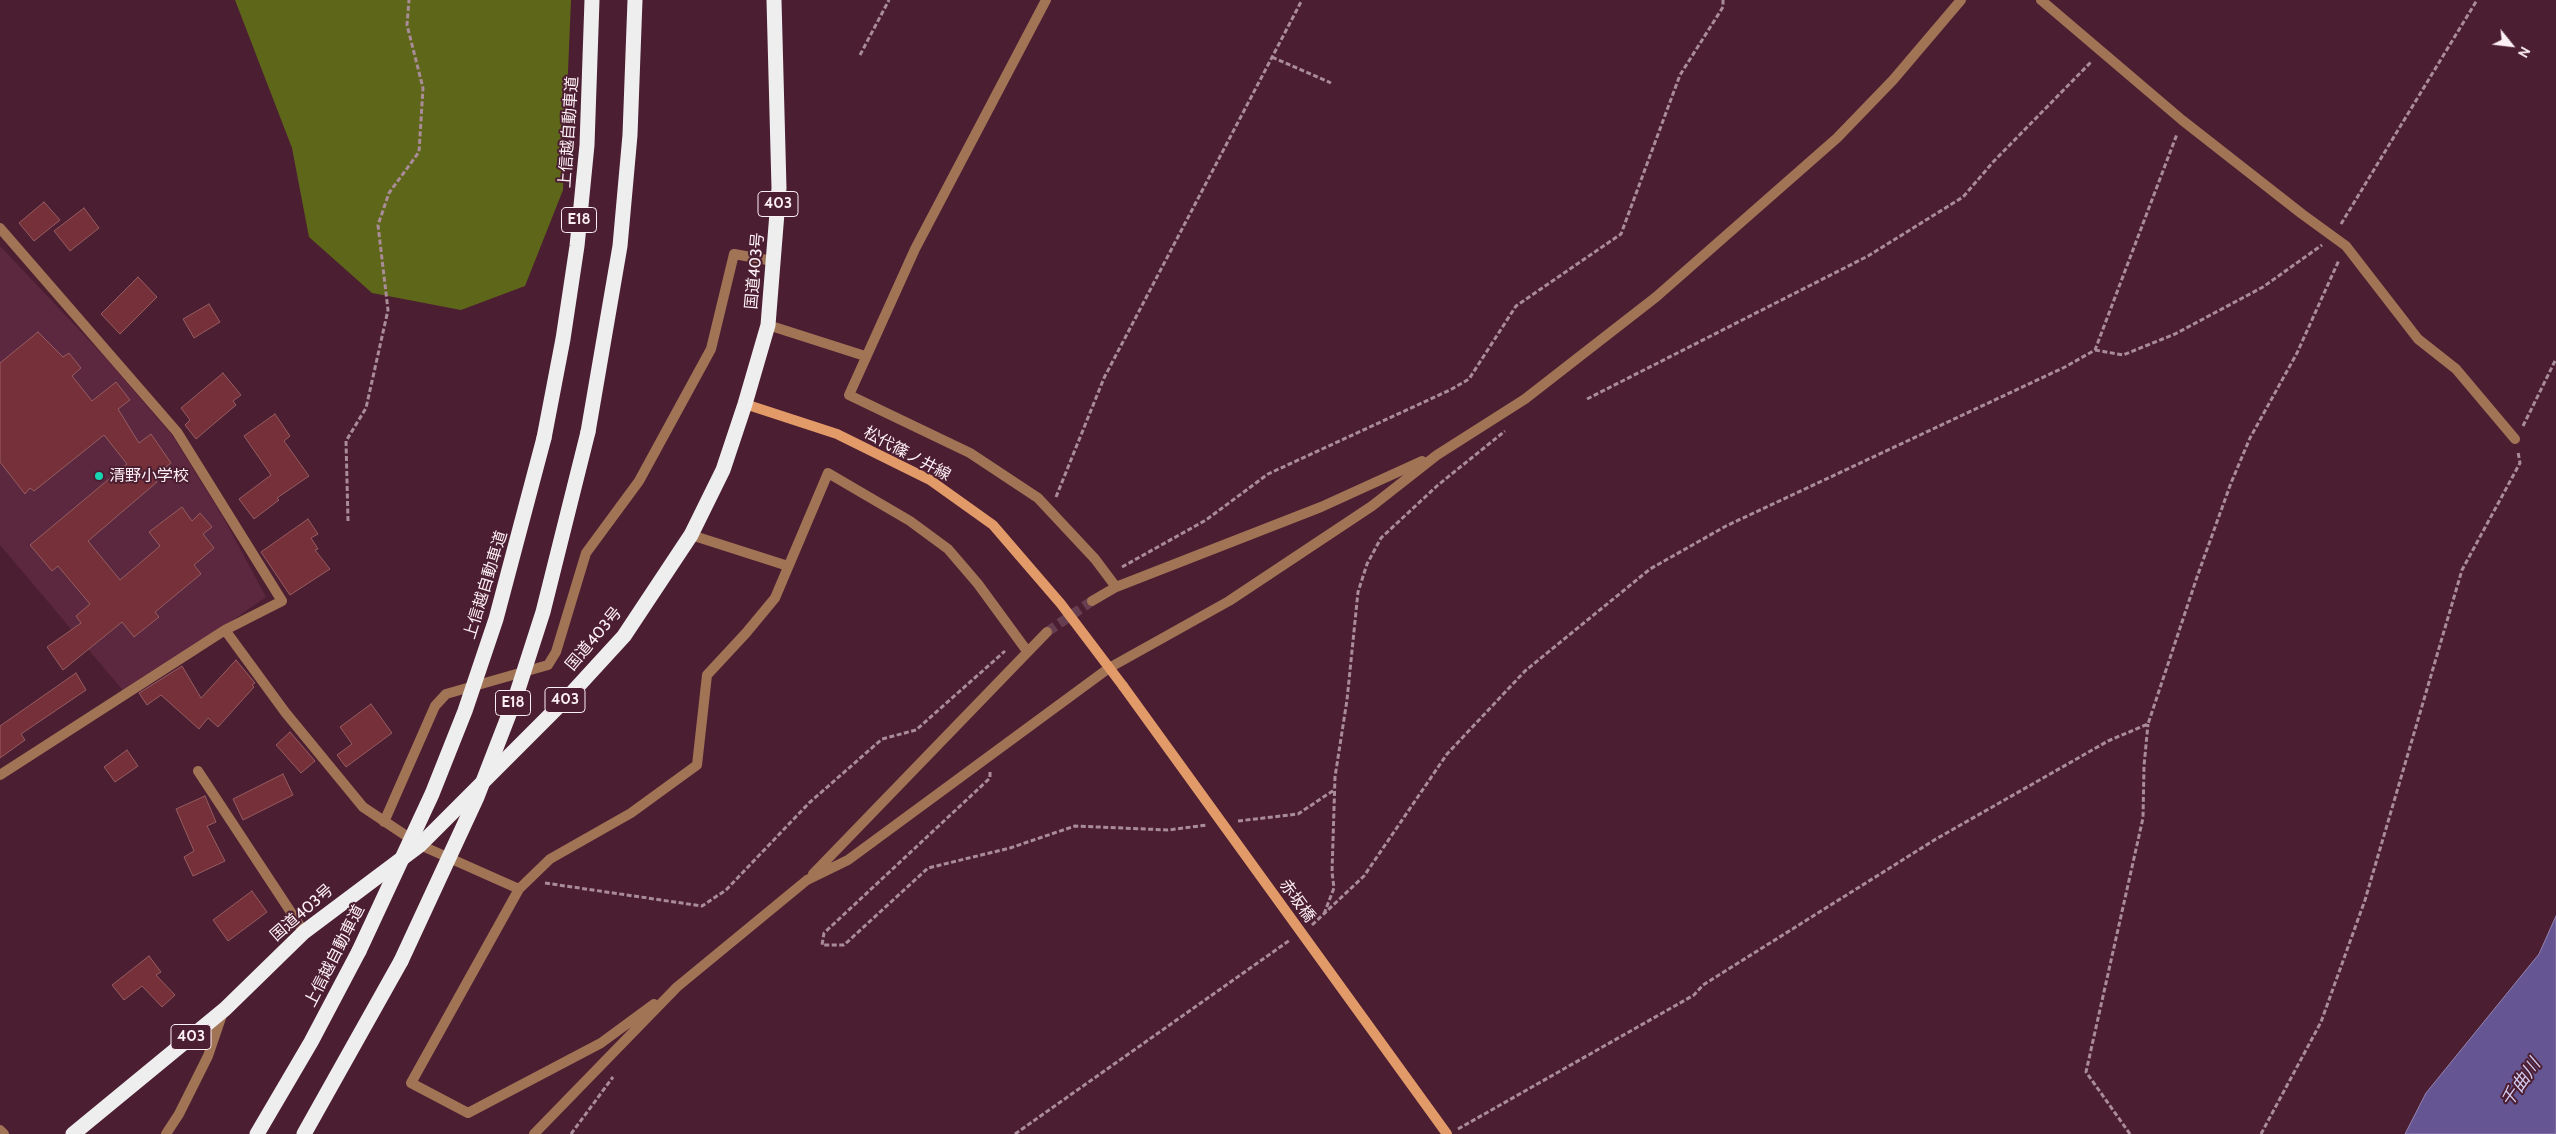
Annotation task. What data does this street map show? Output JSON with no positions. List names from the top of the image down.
{
  "streets": {
    "highway": [
      "上信越自動車道",
      "403",
      "E18",
      "国道403号"
    ],
    "main road": ["松代篠ノ井線", "赤坂橋"]
  },
  "crossings": [
    ["国道403号", "松代篠ノ井線"],
    ["松代篠ノ井線", "赤坂橋"]
  ],
  "water": ["千曲川"],
  "places": ["清野小学校"],
  "north": "bottom right"
}
